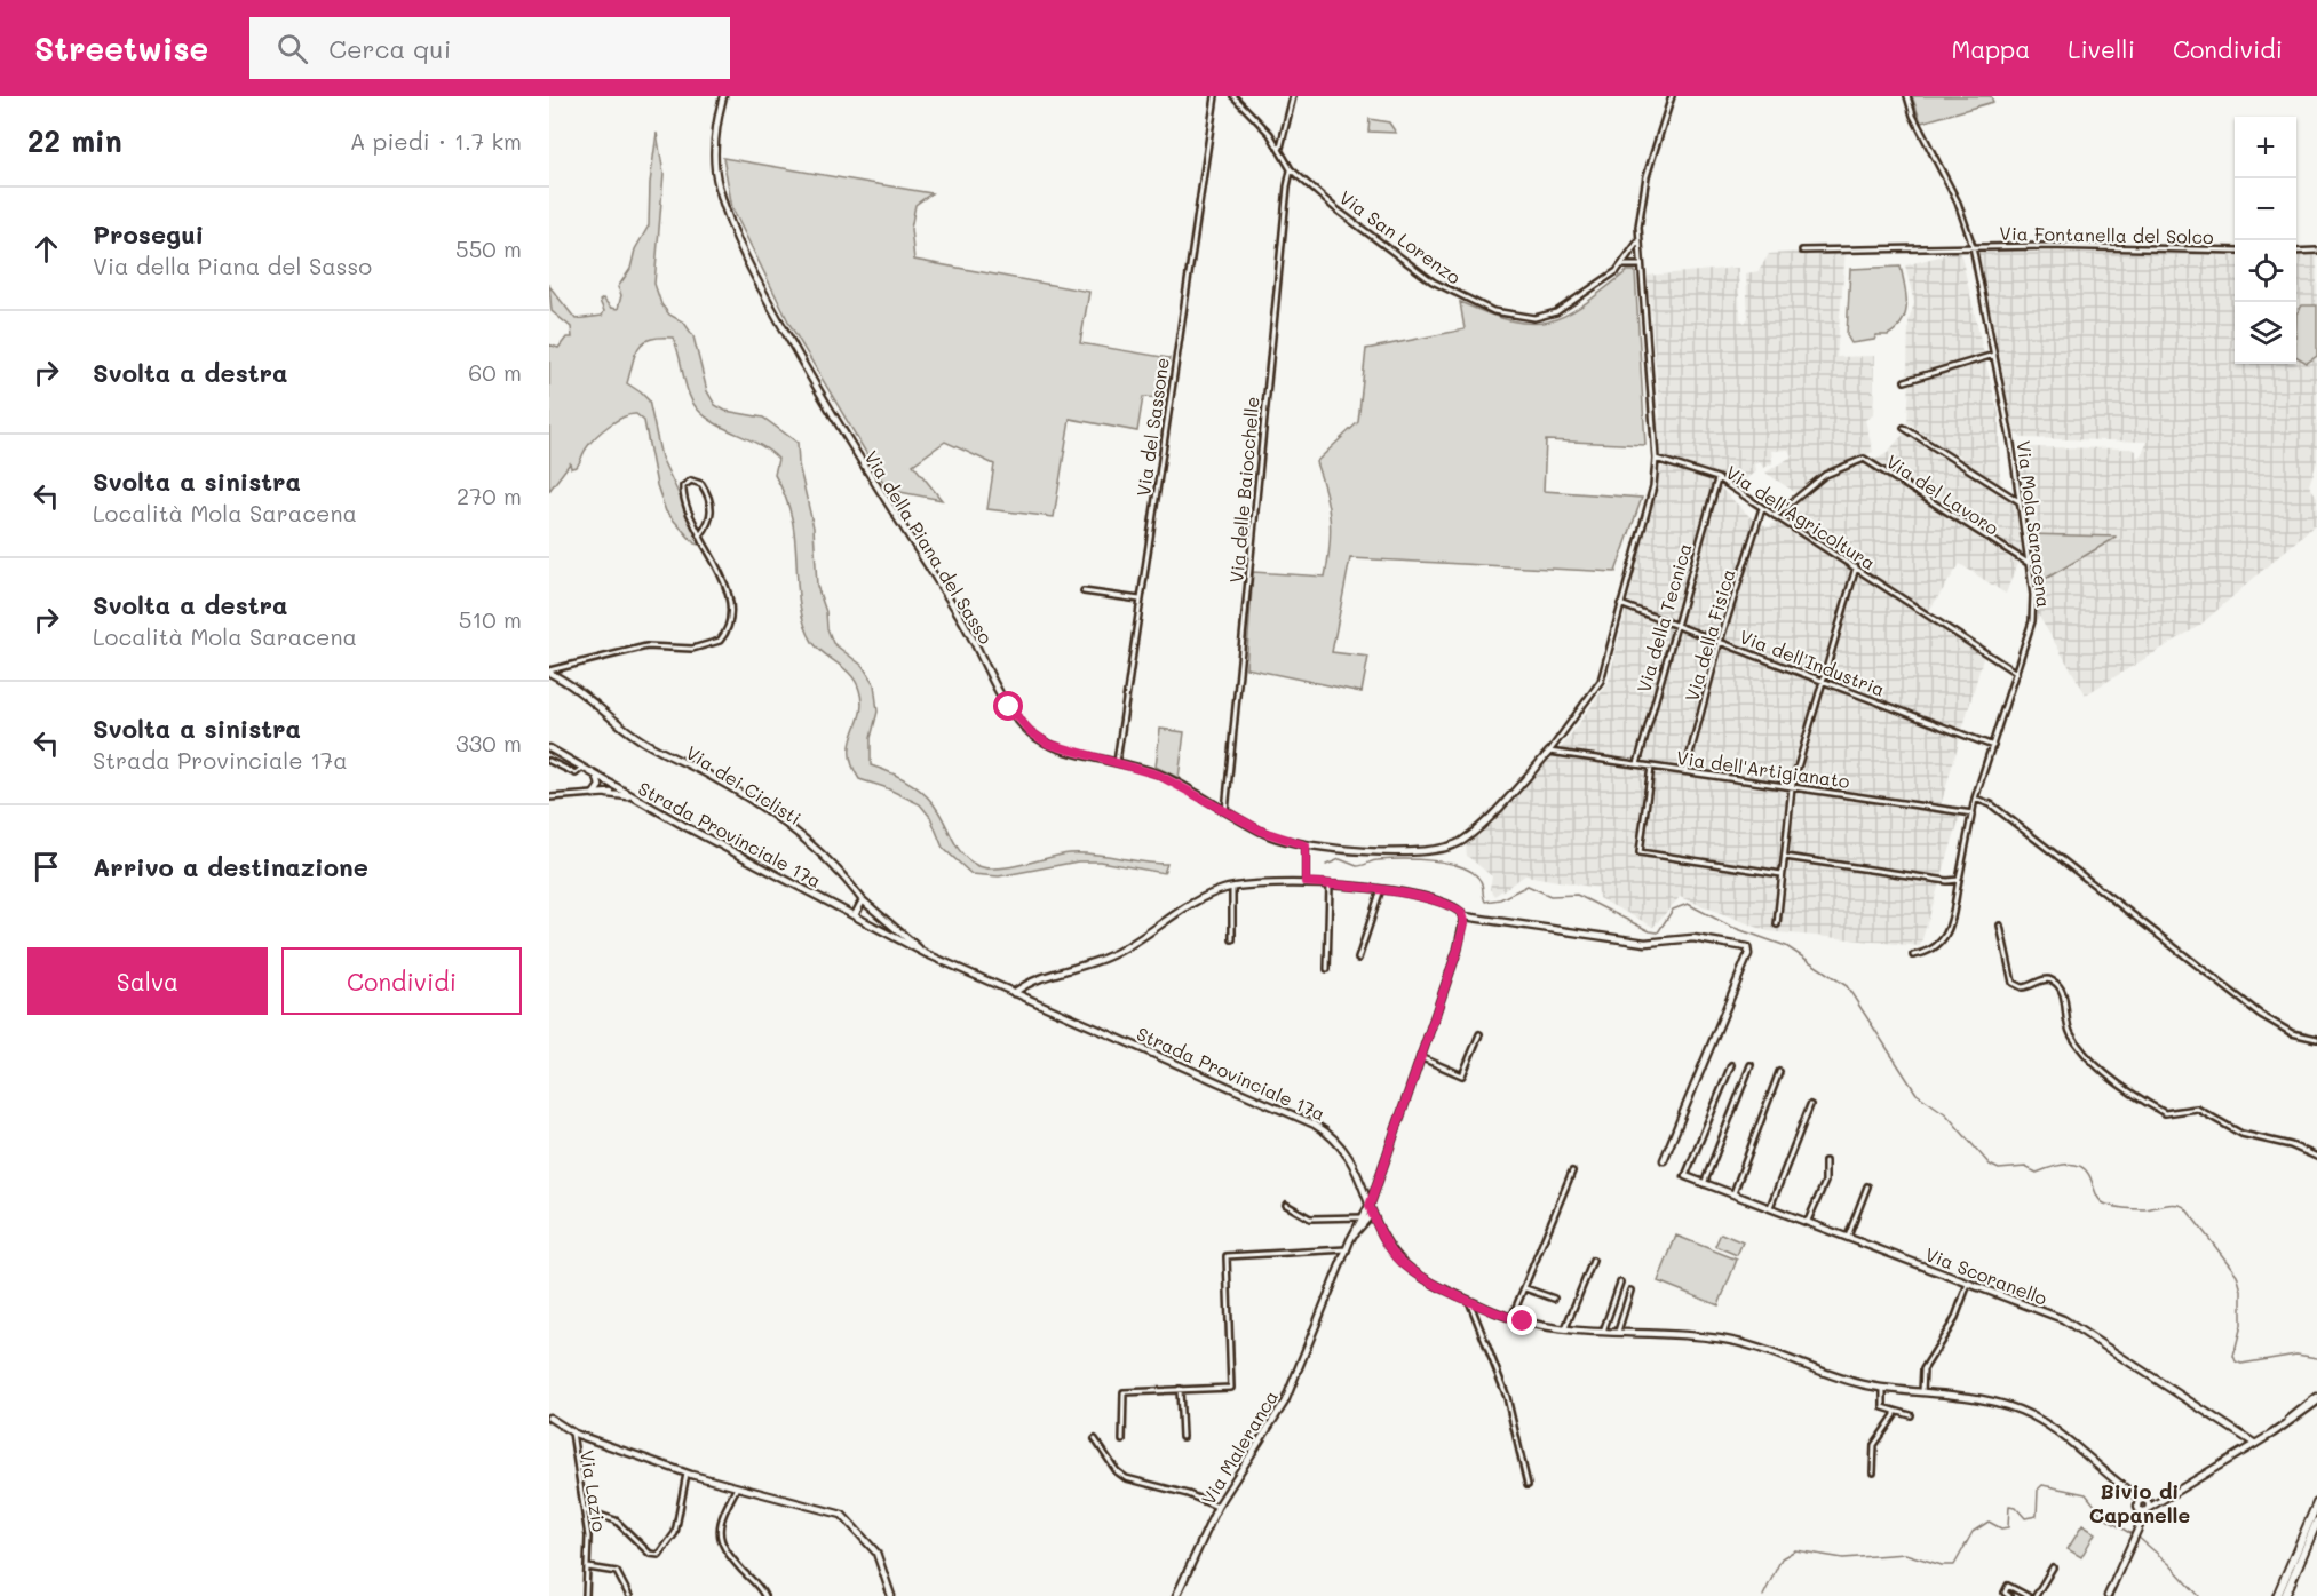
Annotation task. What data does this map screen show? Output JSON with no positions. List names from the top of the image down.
{
  "streets": {
    "street": [
      "Via Fontanella del Solco",
      "Via San Lorenzo",
      "Via del Sassone",
      "Via delle Baiocchelle",
      "Via del Lavoro",
      "Via dell'Agricoltura",
      "Via Mola Saracena",
      "Via della Piana del Sasso",
      "Via della Tecnica",
      "Via della Fisica",
      "Via dell'Industria",
      "Via dell'Artigianato",
      "Via dei Ciclisti",
      "Strada Provinciale 17a",
      "Via Scoranello",
      "Via Maleranca",
      "Via Lazio"
    ]
  },
  "crossings": [
    ["Via Fontanella del Solco", "Via Mola Saracena"],
    ["Via San Lorenzo", "Via delle Baiocchelle"],
    ["Via del Sassone", "Via della Piana del Sasso"],
    ["Via delle Baiocchelle", "Via della Piana del Sasso"],
    ["Via del Lavoro", "Via dell'Agricoltura"],
    ["Via del Lavoro", "Via Mola Saracena"],
    ["Via dell'Agricoltura", "Via Mola Saracena"],
    ["Via dell'Agricoltura", "Via della Tecnica"],
    ["Via dell'Agricoltura", "Via della Fisica"],
    ["Via Mola Saracena", "Via dell'Industria"],
    ["Via Mola Saracena", "Via dell'Artigianato"],
    ["Via della Piana del Sasso", "Via dell'Artigianato"],
    ["Via della Tecnica", "Via dell'Industria"],
    ["Via della Tecnica", "Via dell'Artigianato"],
    ["Via della Fisica", "Via dell'Industria"],
    ["Via della Fisica", "Via dell'Artigianato"],
    ["Via dei Ciclisti", "Strada Provinciale 17a"]
  ],
  "districts": ["Bivio di Capanelle"],
  "page": {
    "header": "Streetwise",
    "search": "Cerca qui",
    "nav": ["Mappa", "Livelli", "Condividi"],
    "heading": ["22 min", "A piedi · 1.7 km"],
    "map_buttons": ["+", "−"],
    "list": [
      ["Prosegui", "Via della Piana del Sasso", "550 m"],
      ["Svolta a destra", "60 m"],
      ["Svolta a sinistra", "Località Mola Saracena", "270 m"],
      ["Svolta a destra", "Località Mola Saracena", "510 m"],
      ["Svolta a sinistra", "Strada Provinciale 17a", "330 m"],
      "Arrivo a destinazione"
    ],
    "buttons": ["Salva", "Condividi"]
  }
}
